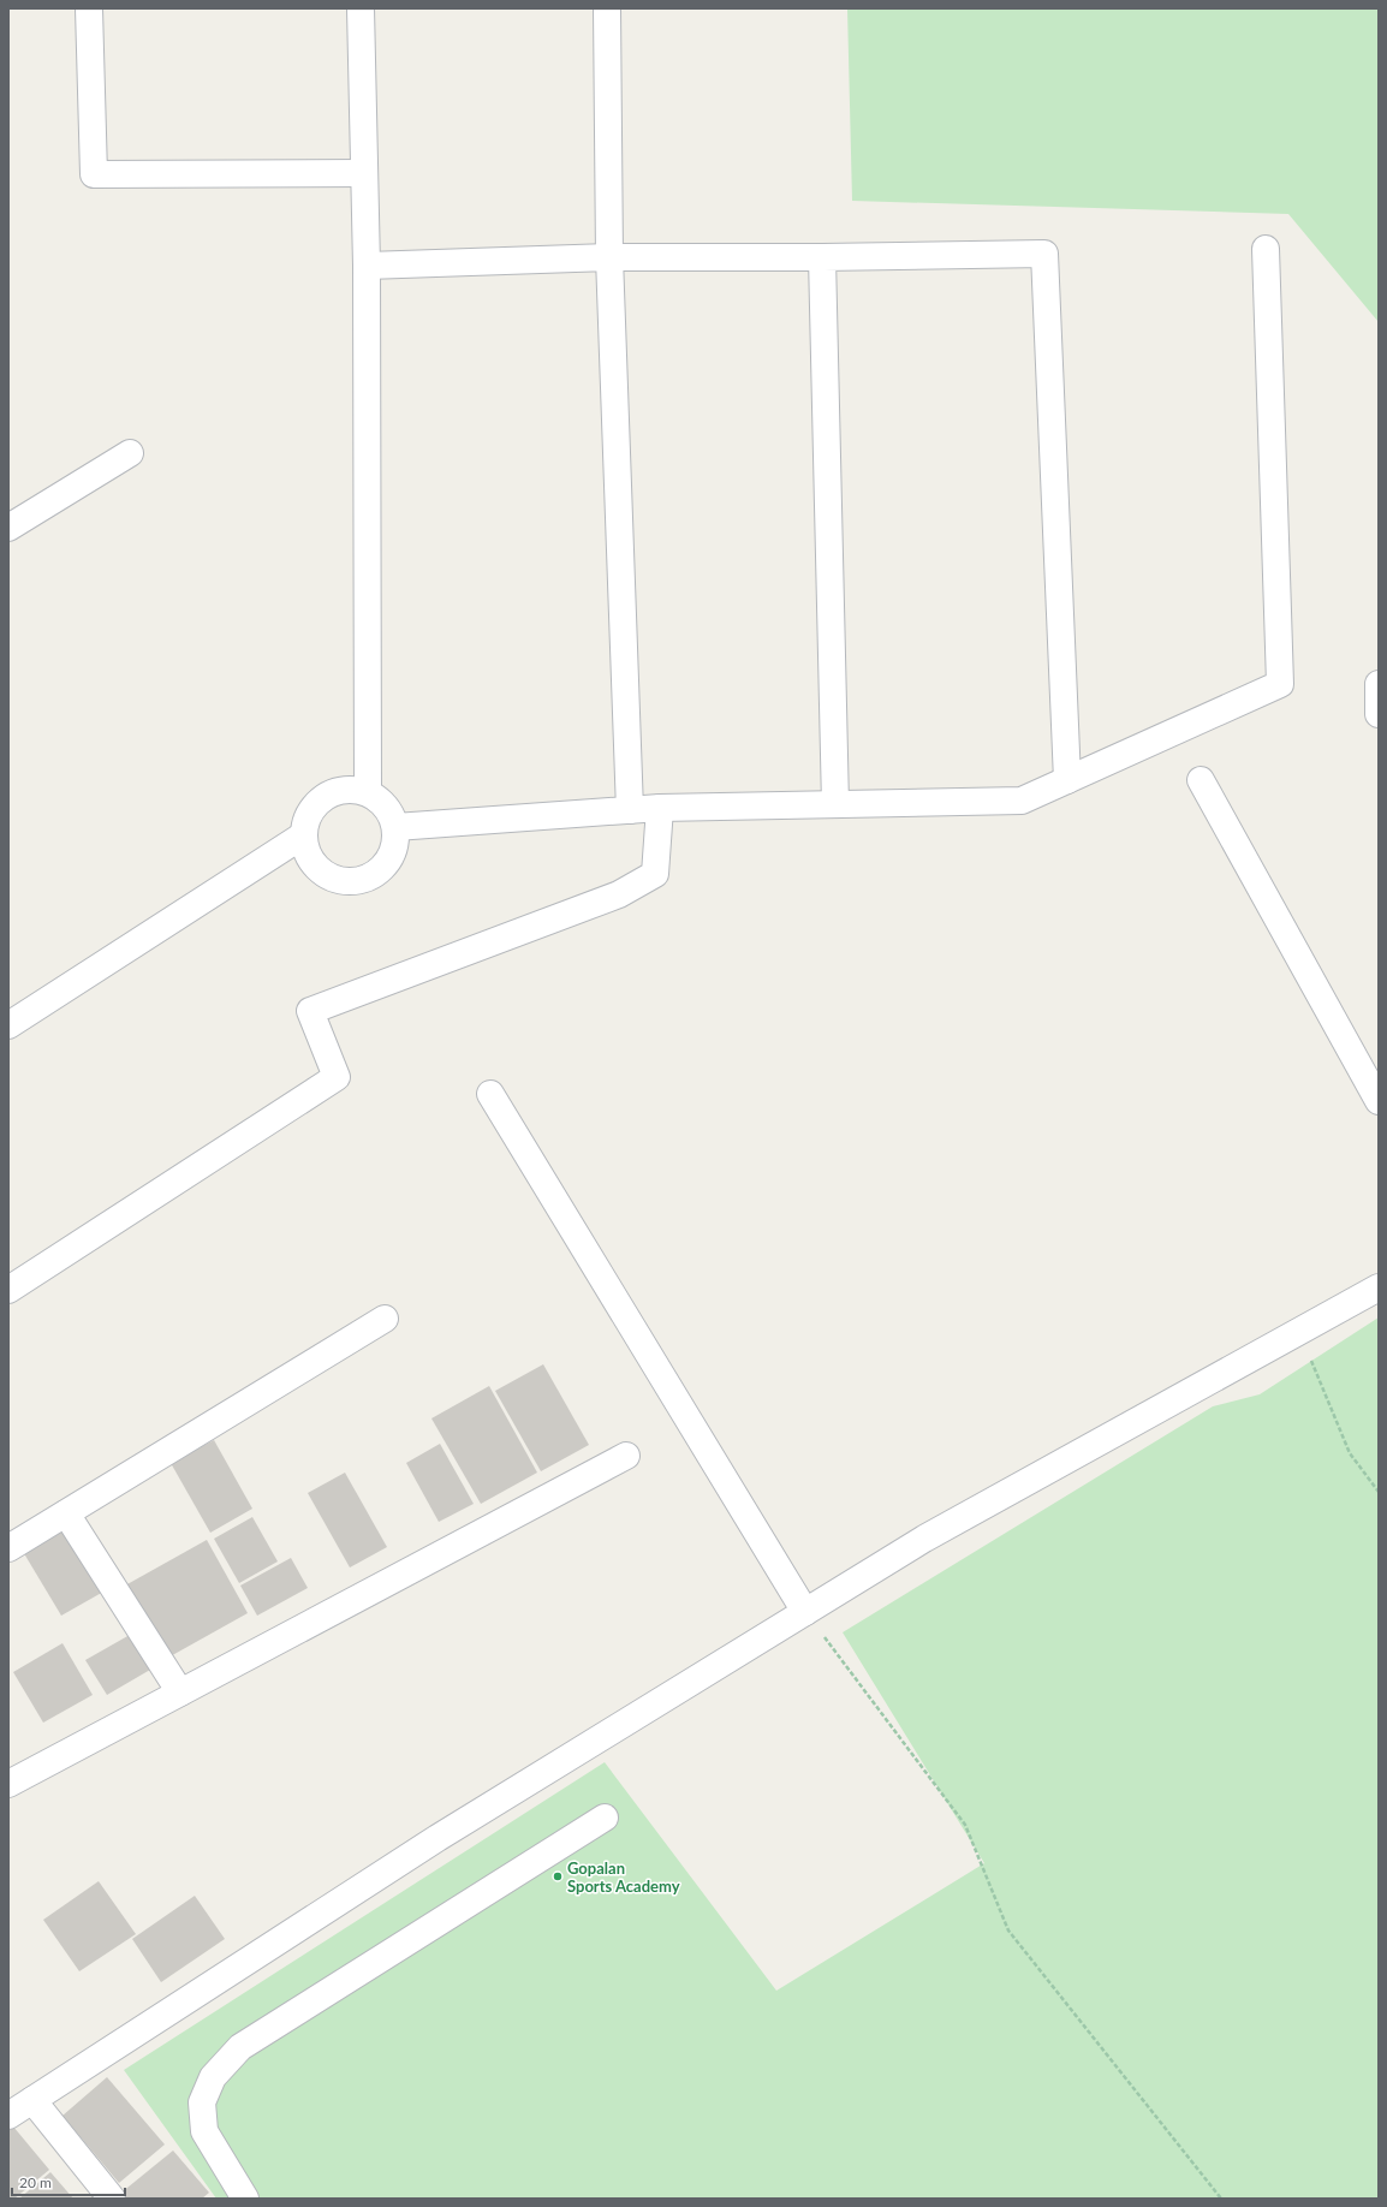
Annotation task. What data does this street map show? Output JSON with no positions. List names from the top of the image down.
{
  "places": ["Gopalan Sports Academy"],
  "scale_bar": "20 m"
}
